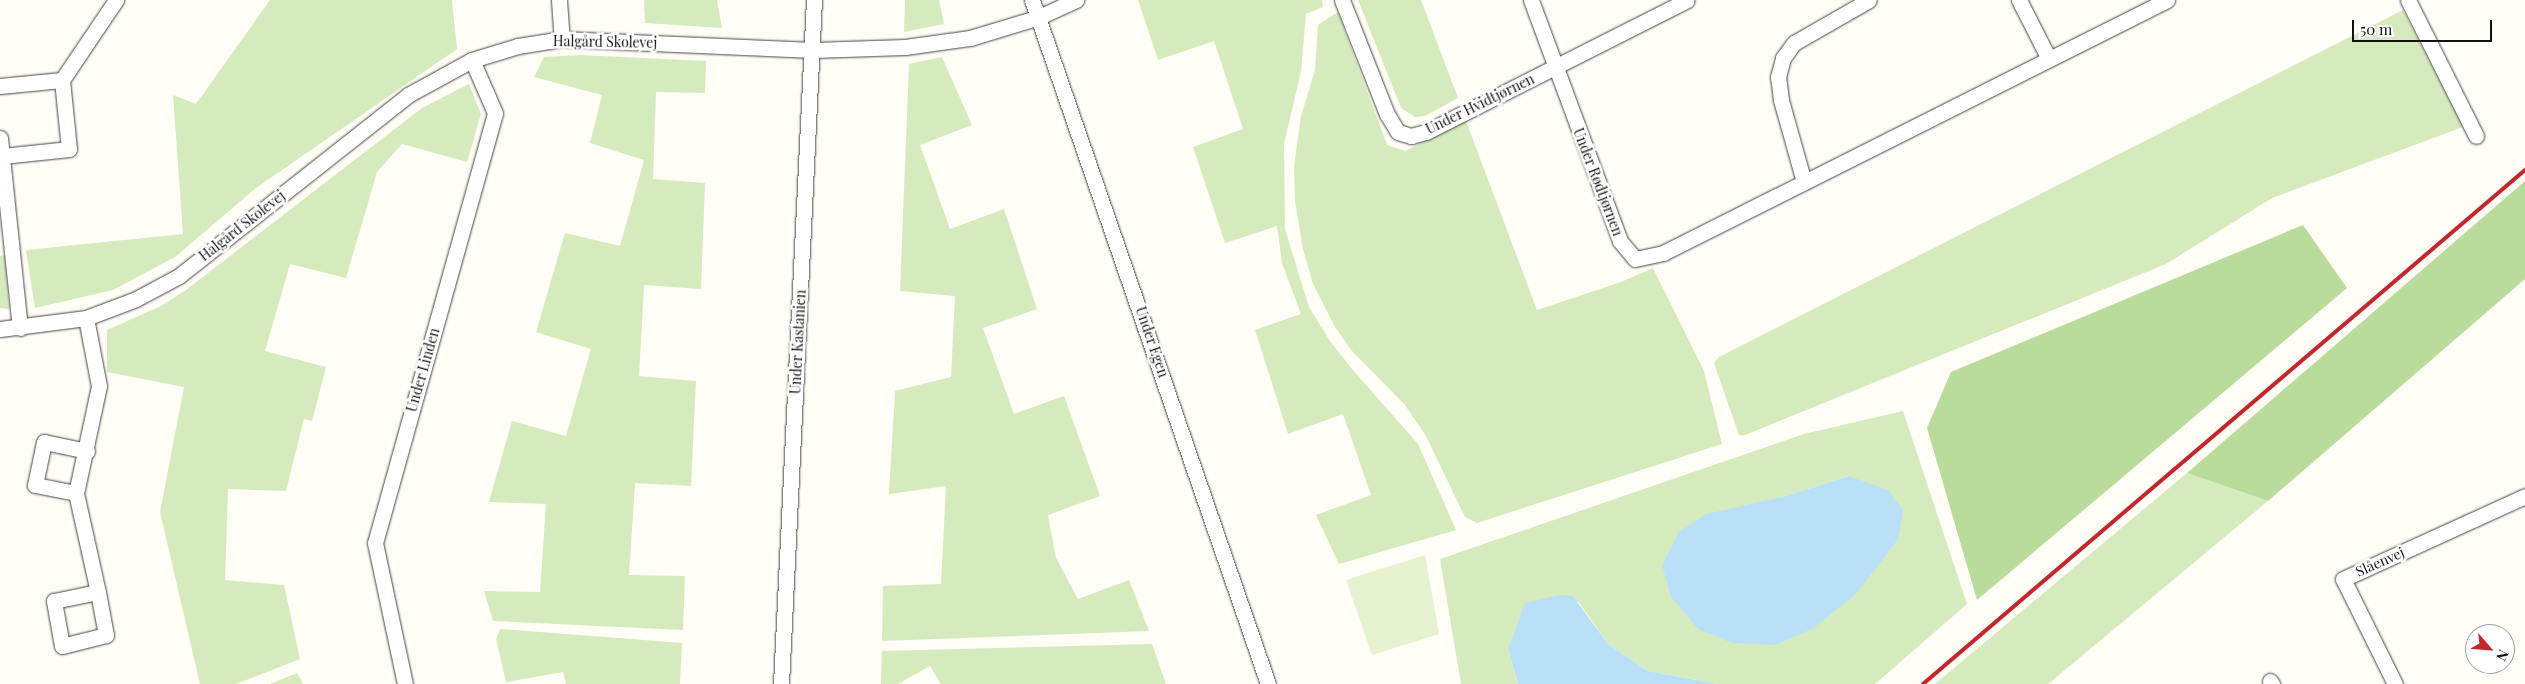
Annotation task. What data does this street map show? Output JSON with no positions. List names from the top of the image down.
{
  "streets": {
    "street": [
      "Halgård Skolevej",
      "Under Hvidtjørnen",
      "Under Rødtjørnen",
      "Under Kastanien",
      "Under Egen",
      "Under Linden",
      "Slåenvej"
    ]
  },
  "crossings": [
    ["Halgård Skolevej", "Under Kastanien"],
    ["Halgård Skolevej", "Under Egen"],
    ["Halgård Skolevej", "Under Linden"],
    ["Under Hvidtjørnen", "Under Rødtjørnen"]
  ],
  "scale_bar": "50 m",
  "north": "bottom right"
}
